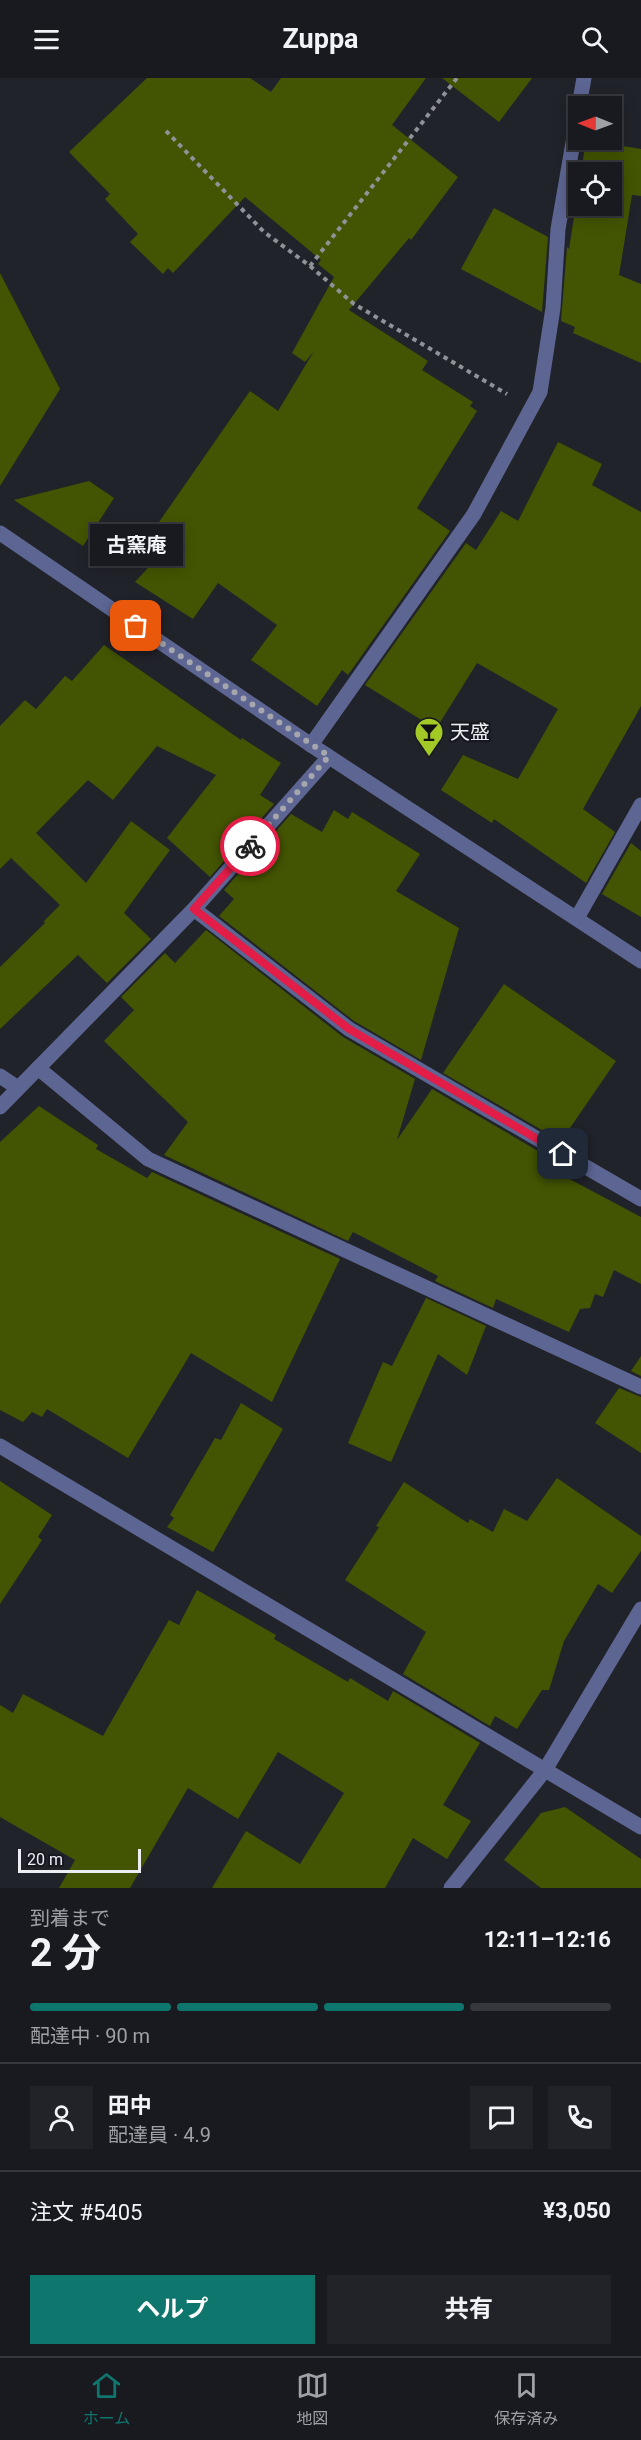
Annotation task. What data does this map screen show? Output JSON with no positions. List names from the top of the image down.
{
  "places": {
    "other": ["古窯庵"],
    "bar": ["天盛"]
  },
  "scale_bar": "20 m",
  "north": "left",
  "page": {
    "header": "Zuppa",
    "bubble": "古窯庵",
    "scale": "20 m",
    "heading": ["2 分", "到着まで", "12:11–12:16"],
    "panel": [
      "田中",
      "配達員 · 4.9",
      "注文 #5405",
      "¥3,050"
    ],
    "bar": "配達中 · 90 m",
    "buttons": ["ヘルプ", "共有"],
    "tabs": ["ホーム", "地図", "保存済み"]
  }
}
